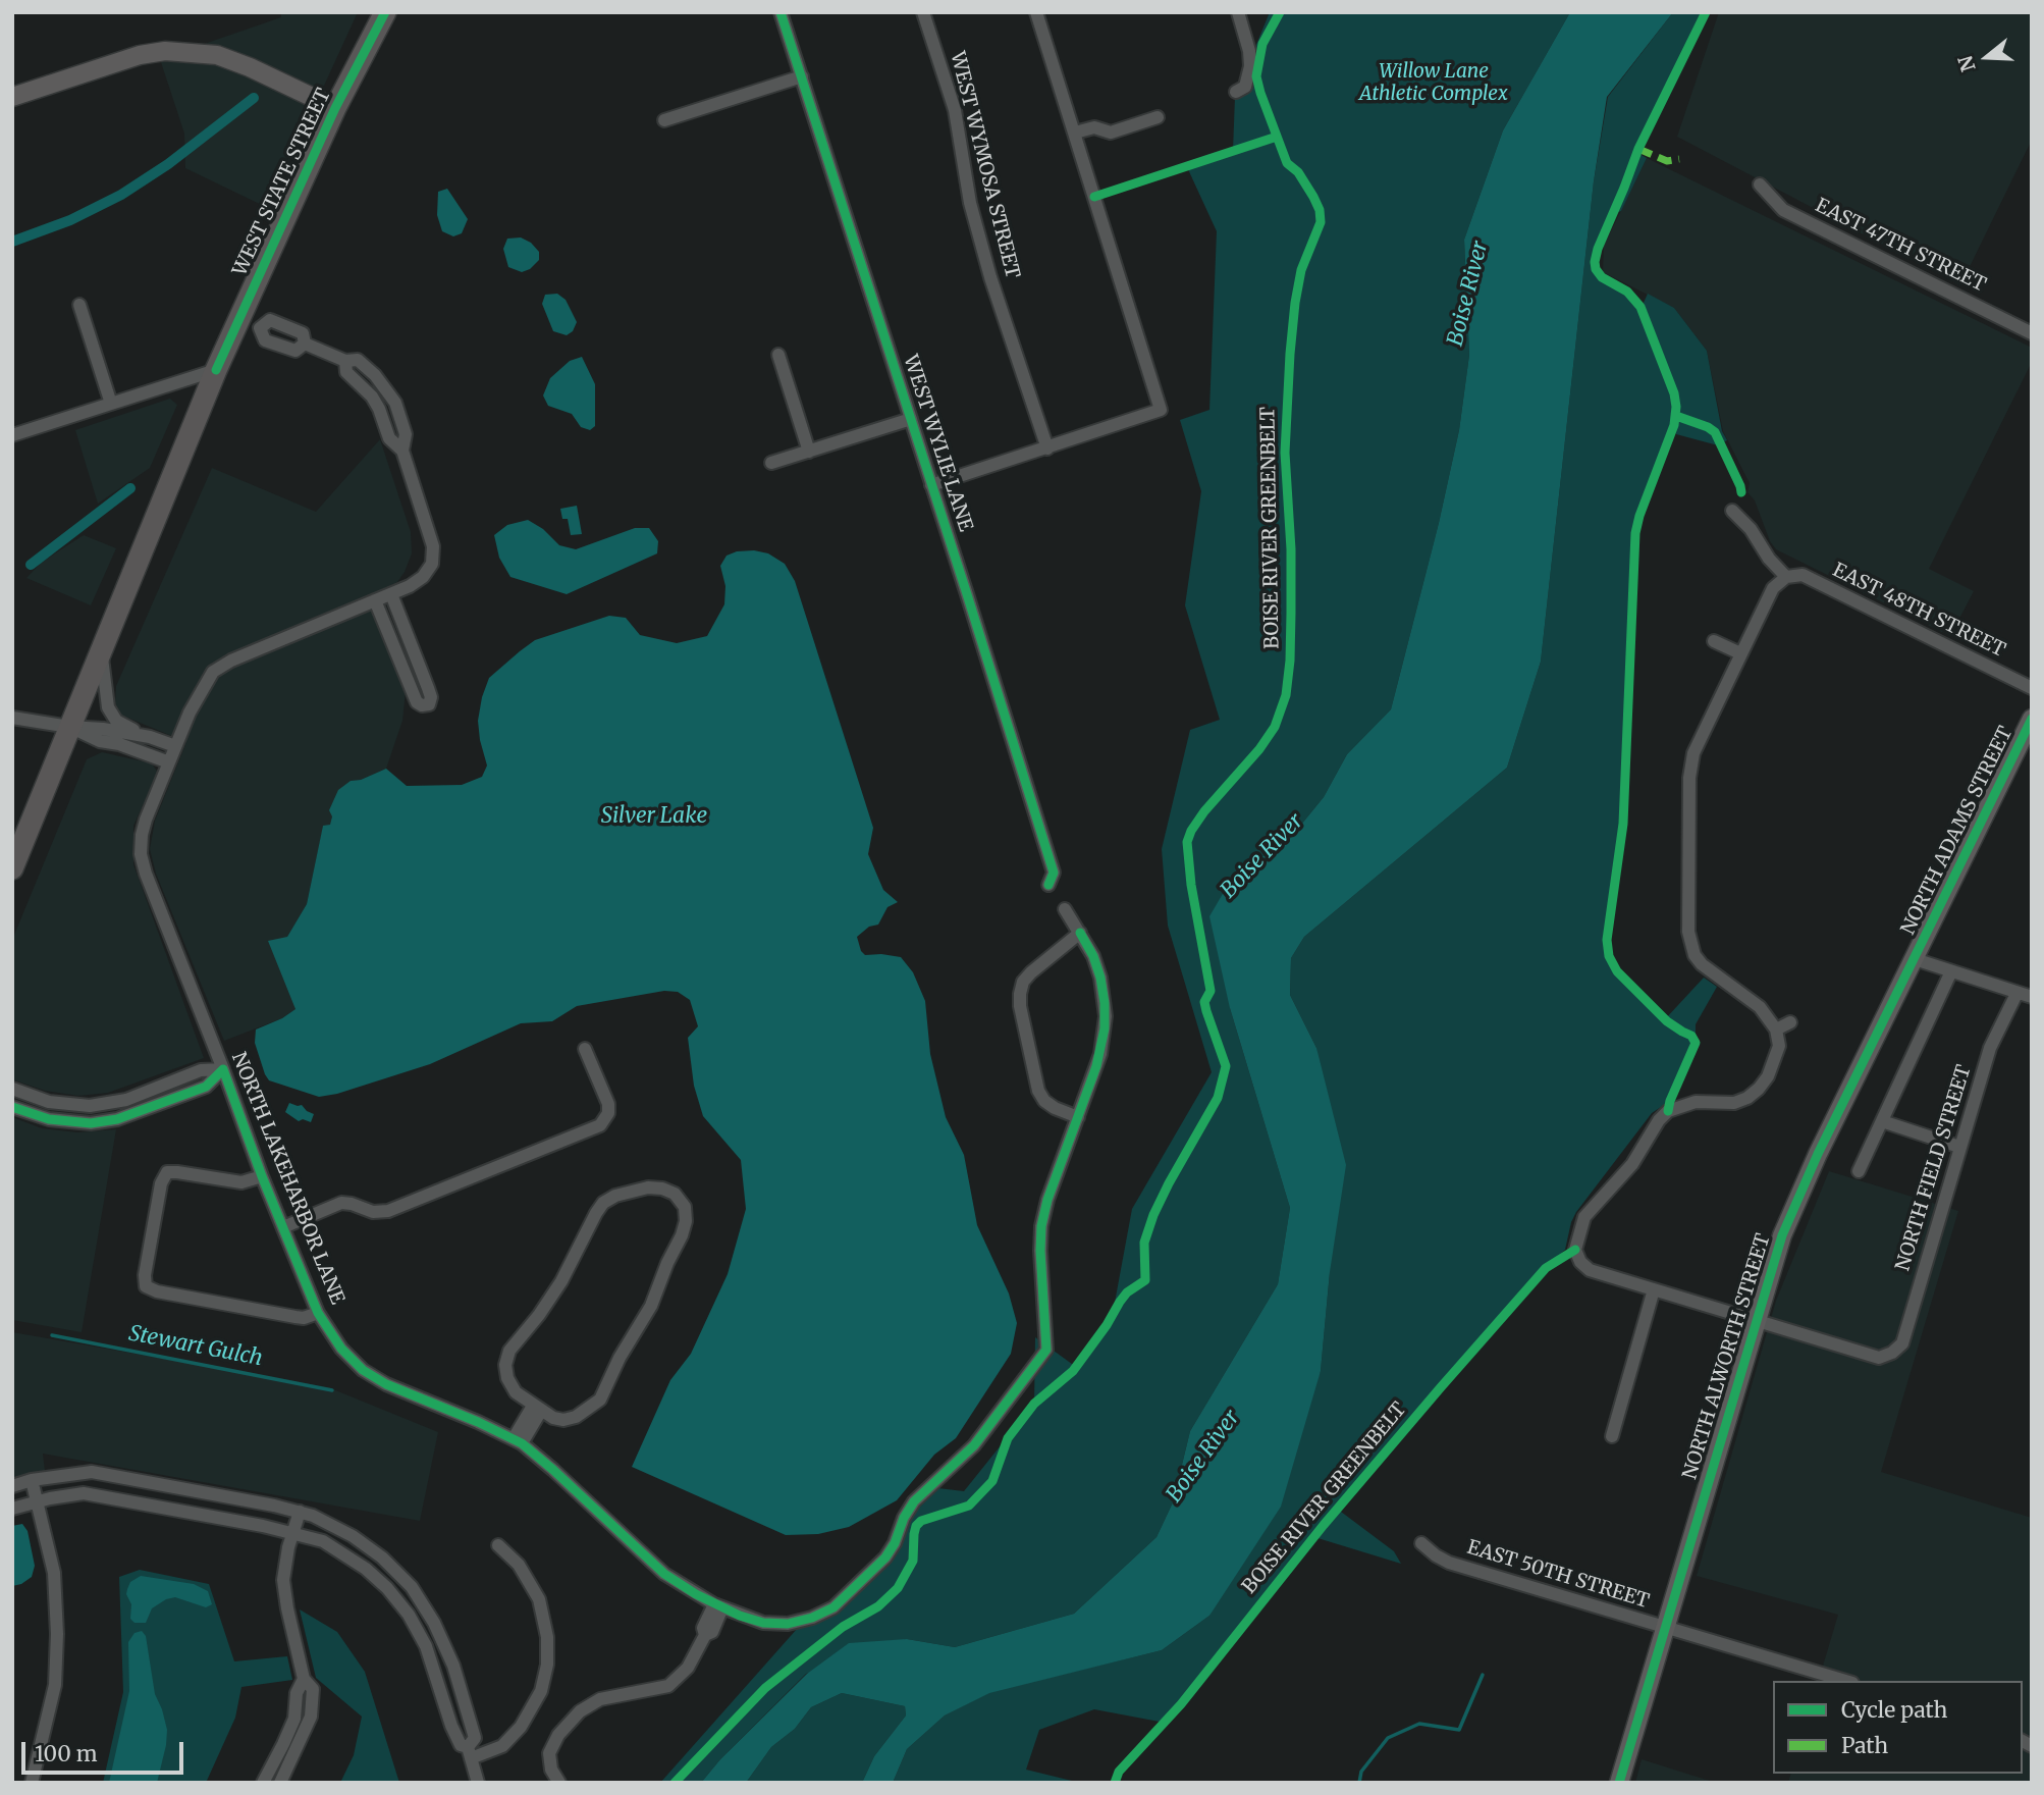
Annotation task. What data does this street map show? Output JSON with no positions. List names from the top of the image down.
{
  "streets": {
    "main road": ["WEST STATE STREET"],
    "street": [
      "WEST WYMOSA STREET",
      "EAST 47TH STREET",
      "WEST WYLIE LANE",
      "EAST 48TH STREET",
      "NORTH ADAMS STREET",
      "NORTH FIELD STREET",
      "NORTH LAKEHARBOR LANE",
      "NORTH ALWORTH STREET",
      "EAST 50TH STREET"
    ],
    "cycle path": ["BOISE RIVER GREENBELT"]
  },
  "crossings": [
    ["WEST STATE STREET", "NORTH LAKEHARBOR LANE"],
    ["NORTH ADAMS STREET", "NORTH ALWORTH STREET"],
    ["NORTH FIELD STREET", "NORTH ALWORTH STREET"],
    ["NORTH ALWORTH STREET", "EAST 50TH STREET"]
  ],
  "water": ["Boise River", "Silver Lake", "Stewart Gulch"],
  "parks": ["Willow Lane Athletic Complex"],
  "legend": ["Cycle path", "Path"],
  "scale_bar": "100 m",
  "north": "left"
}
